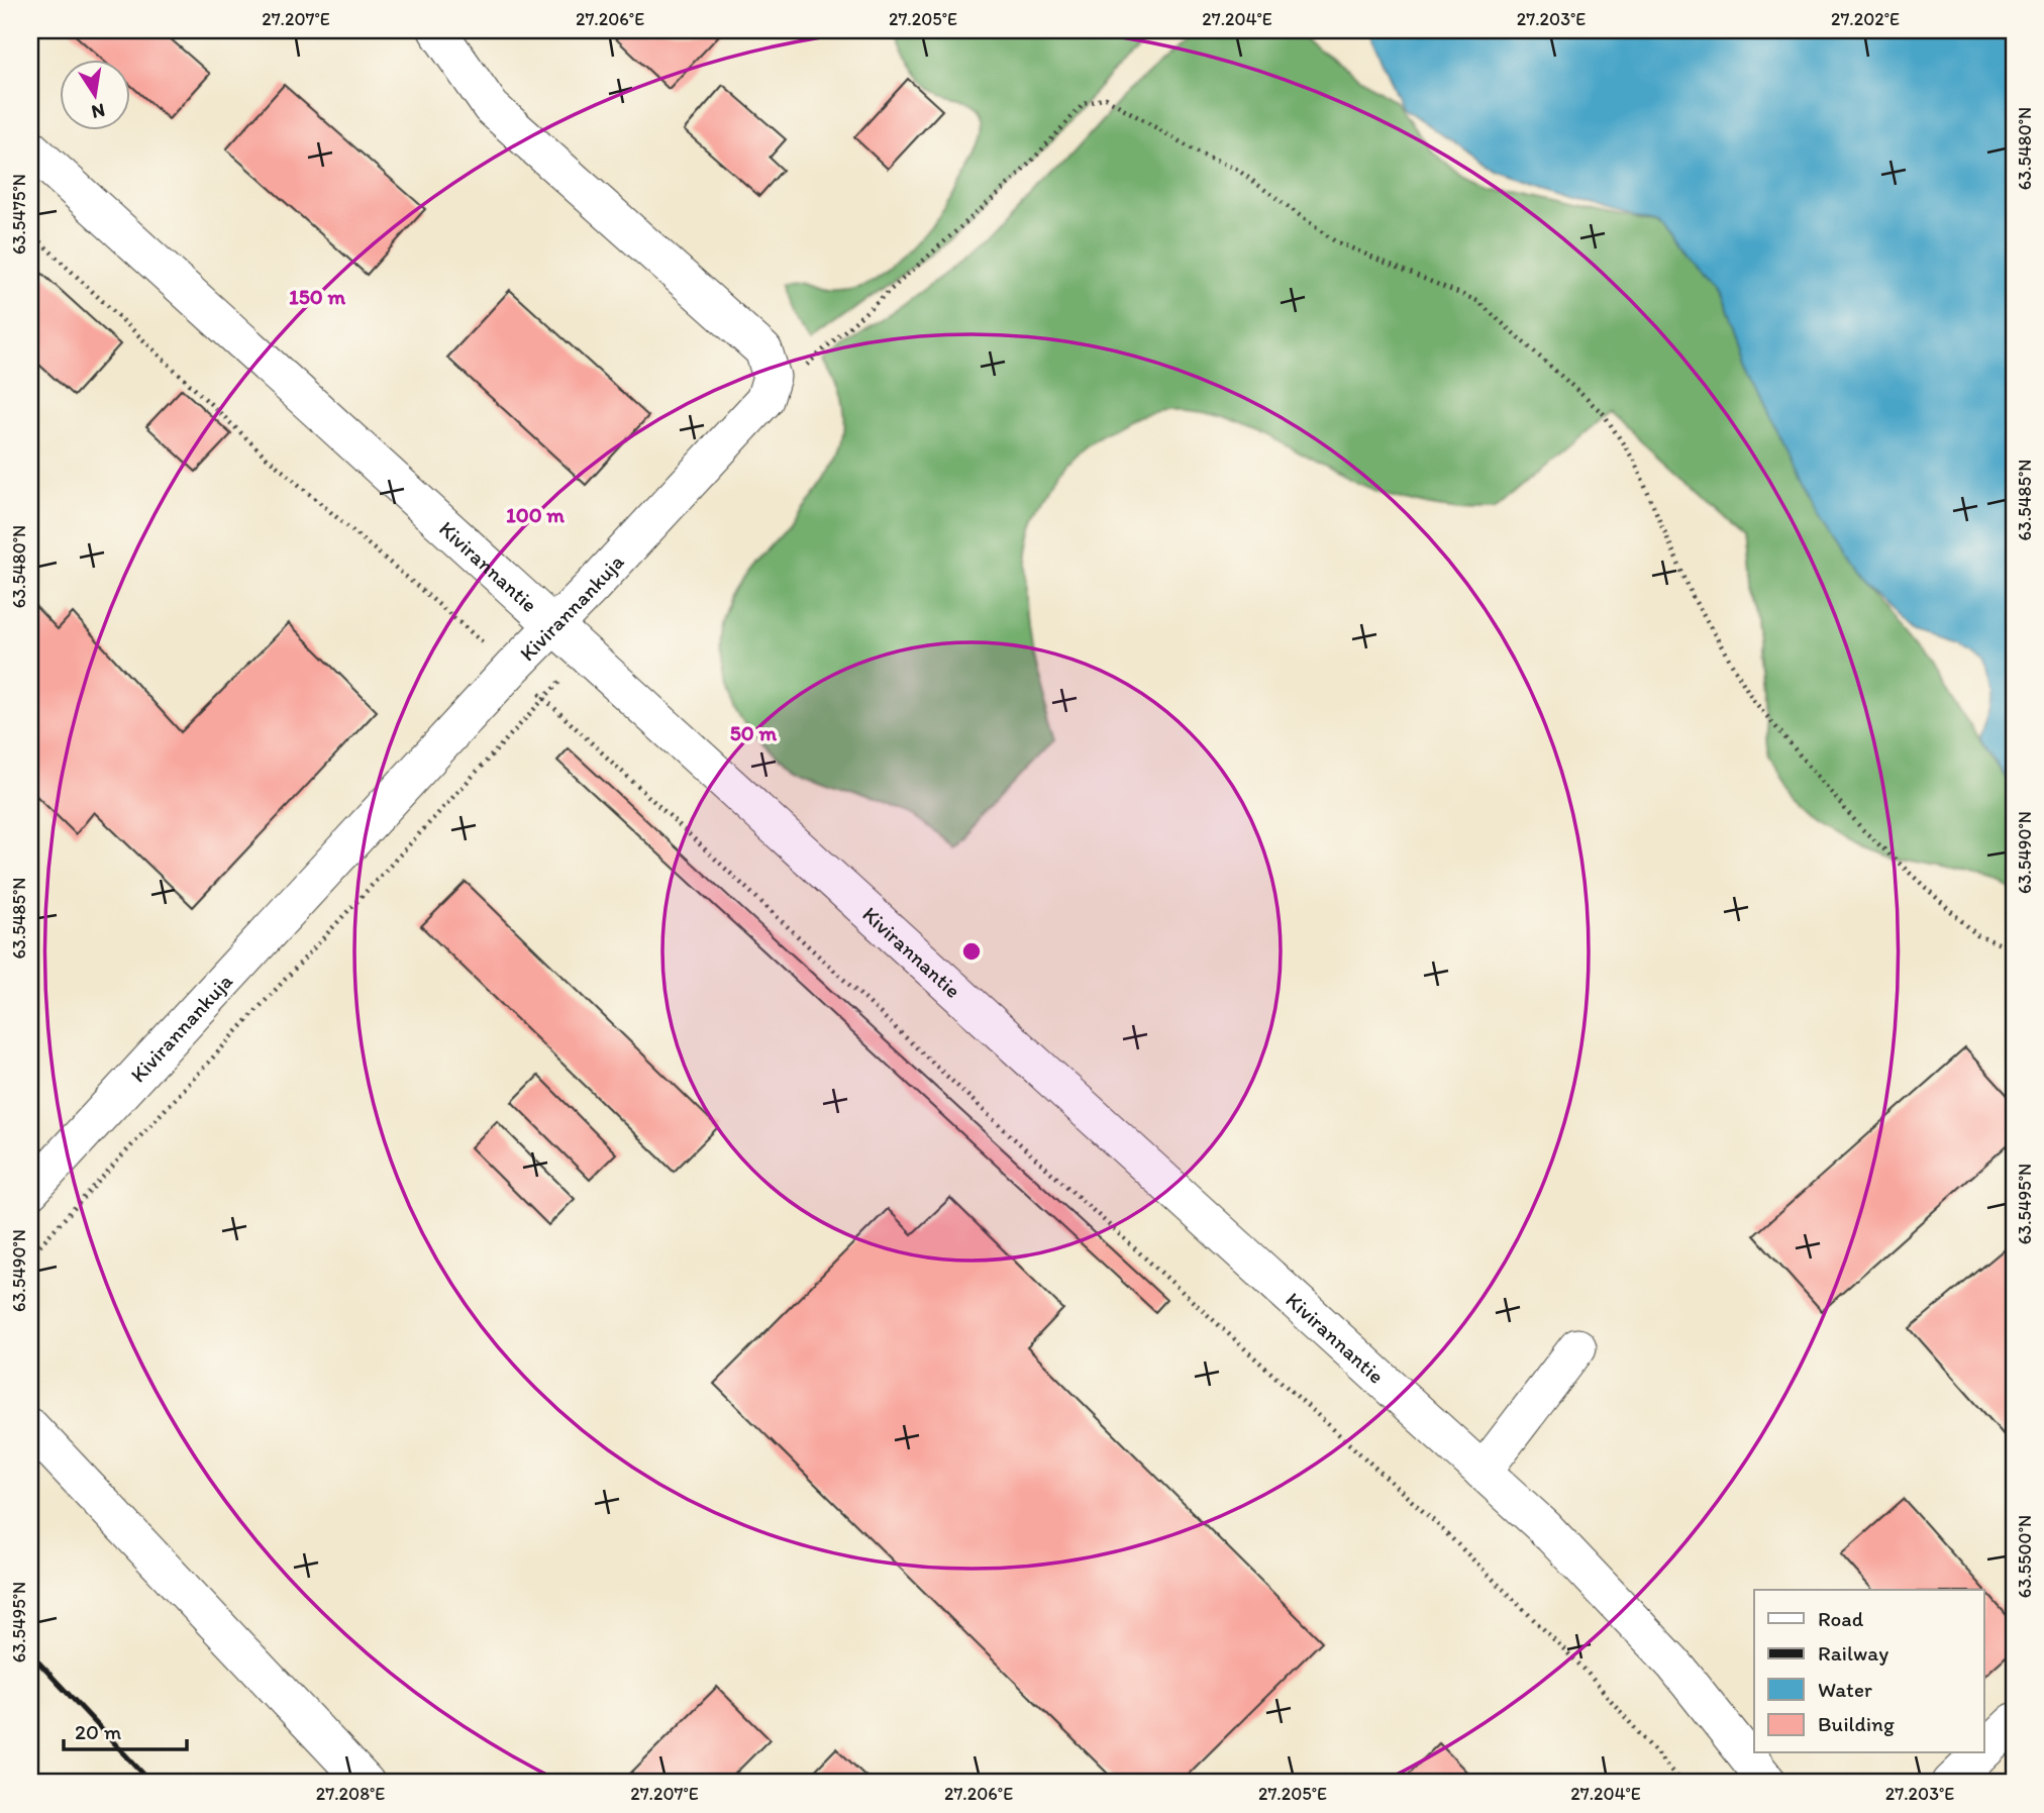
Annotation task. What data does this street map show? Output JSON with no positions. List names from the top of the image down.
{
  "streets": {
    "street": ["Kivirannantie", "Kivirannankuja"]
  },
  "crossings": [
    ["Kivirannantie", "Kivirannankuja"]
  ],
  "legend": [
    "Road",
    "Railway",
    "Water",
    "Building"
  ],
  "scale_bar": "20 m",
  "north": "bottom",
  "coordinates": [
    "27.207°E",
    "27.206°E",
    "27.205°E",
    "27.204°E",
    "27.203°E",
    "27.202°E",
    "63.5480°N",
    "63.5475°N",
    "63.5485°N",
    "63.5490°N",
    "63.5495°N",
    "63.5500°N",
    "27.208°E"
  ],
  "rings": ["150 m", "100 m", "50 m"]
}
